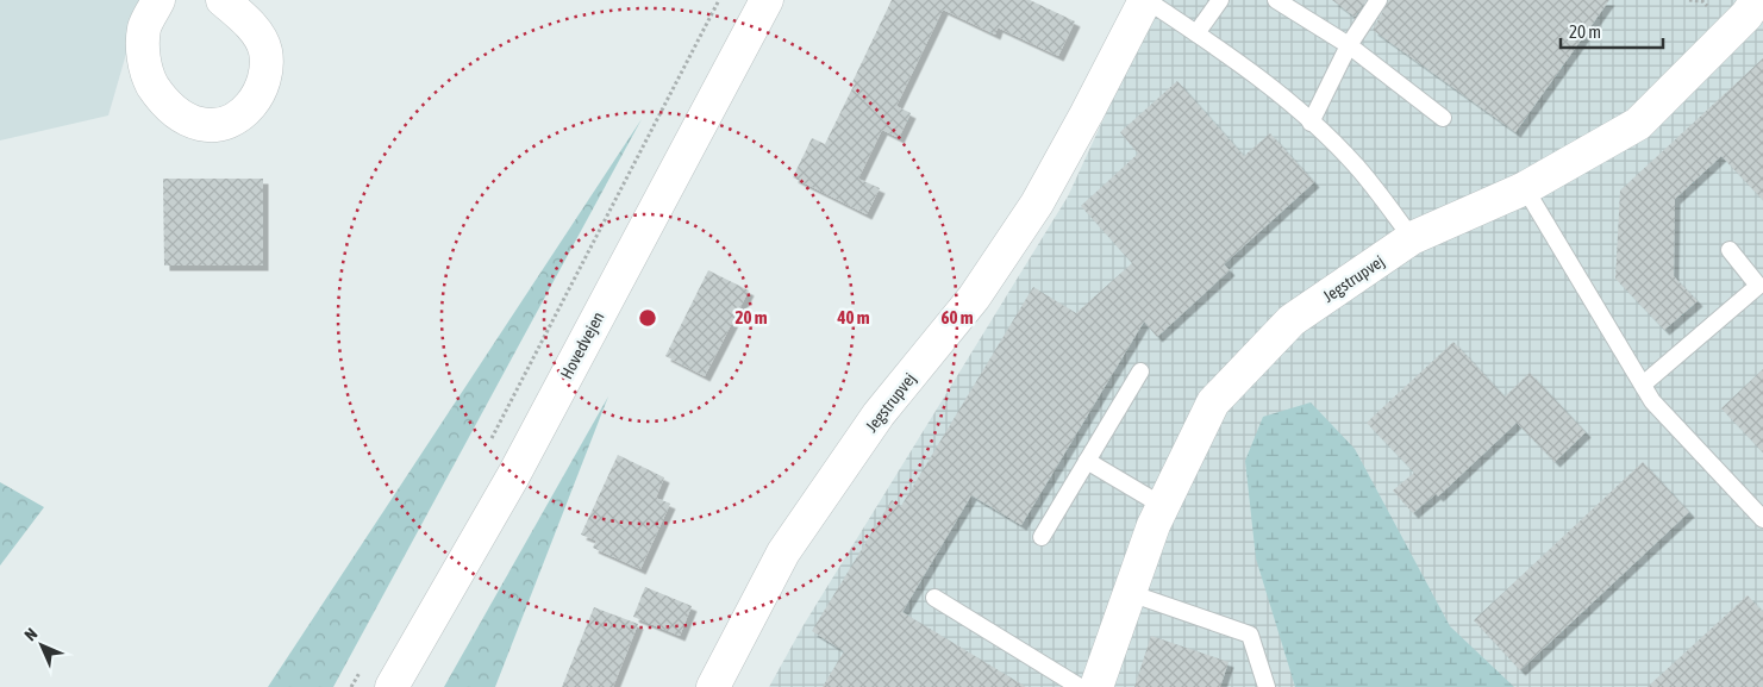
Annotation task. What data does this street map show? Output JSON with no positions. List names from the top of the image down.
{
  "streets": {
    "street": ["Jegstrupvej", "Hovedvejen"]
  },
  "scale_bar": "20 m",
  "north": "top left",
  "rings": ["20 m", "40 m", "60 m"]
}
